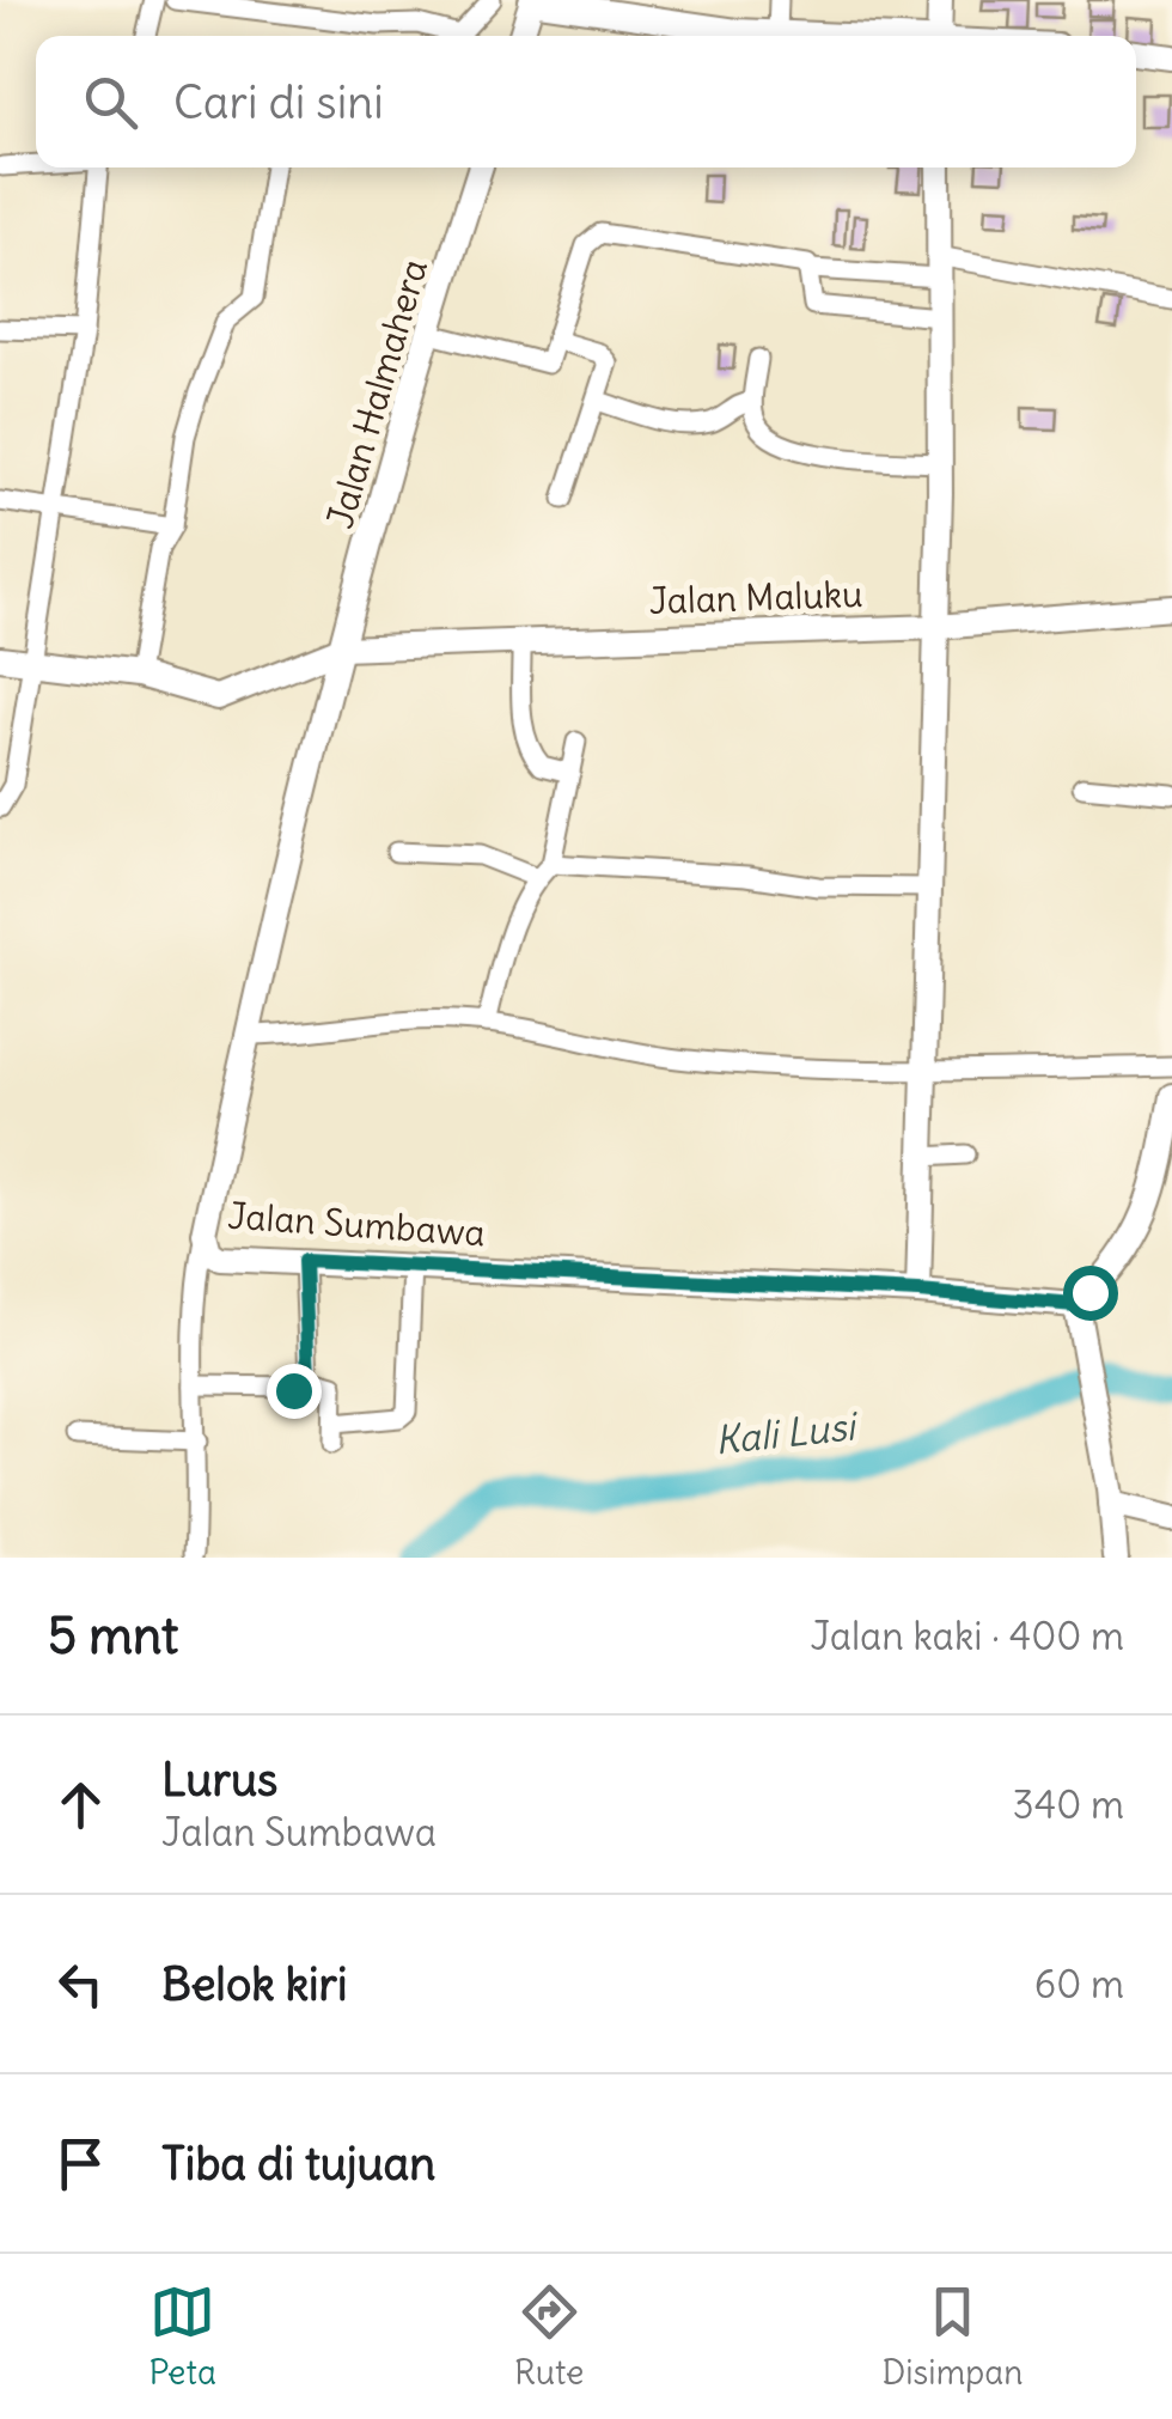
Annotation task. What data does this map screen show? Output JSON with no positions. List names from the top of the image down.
{
  "streets": {
    "main road": ["Jalan Halmahera", "Jalan Maluku", "Jalan Sumbawa"]
  },
  "crossings": [
    ["Jalan Halmahera", "Jalan Maluku"],
    ["Jalan Halmahera", "Jalan Sumbawa"],
    ["Jalan Maluku", "Jalan Sumbawa"]
  ],
  "water": ["Kali Lusi"],
  "page": {
    "search": "Cari di sini",
    "heading": ["5 mnt", "Jalan kaki · 400 m"],
    "list": [
      ["Lurus", "Jalan Sumbawa", "340 m"],
      ["Belok kiri", "60 m"],
      "Tiba di tujuan"
    ],
    "nav": ["Peta", "Rute", "Disimpan"]
  }
}
